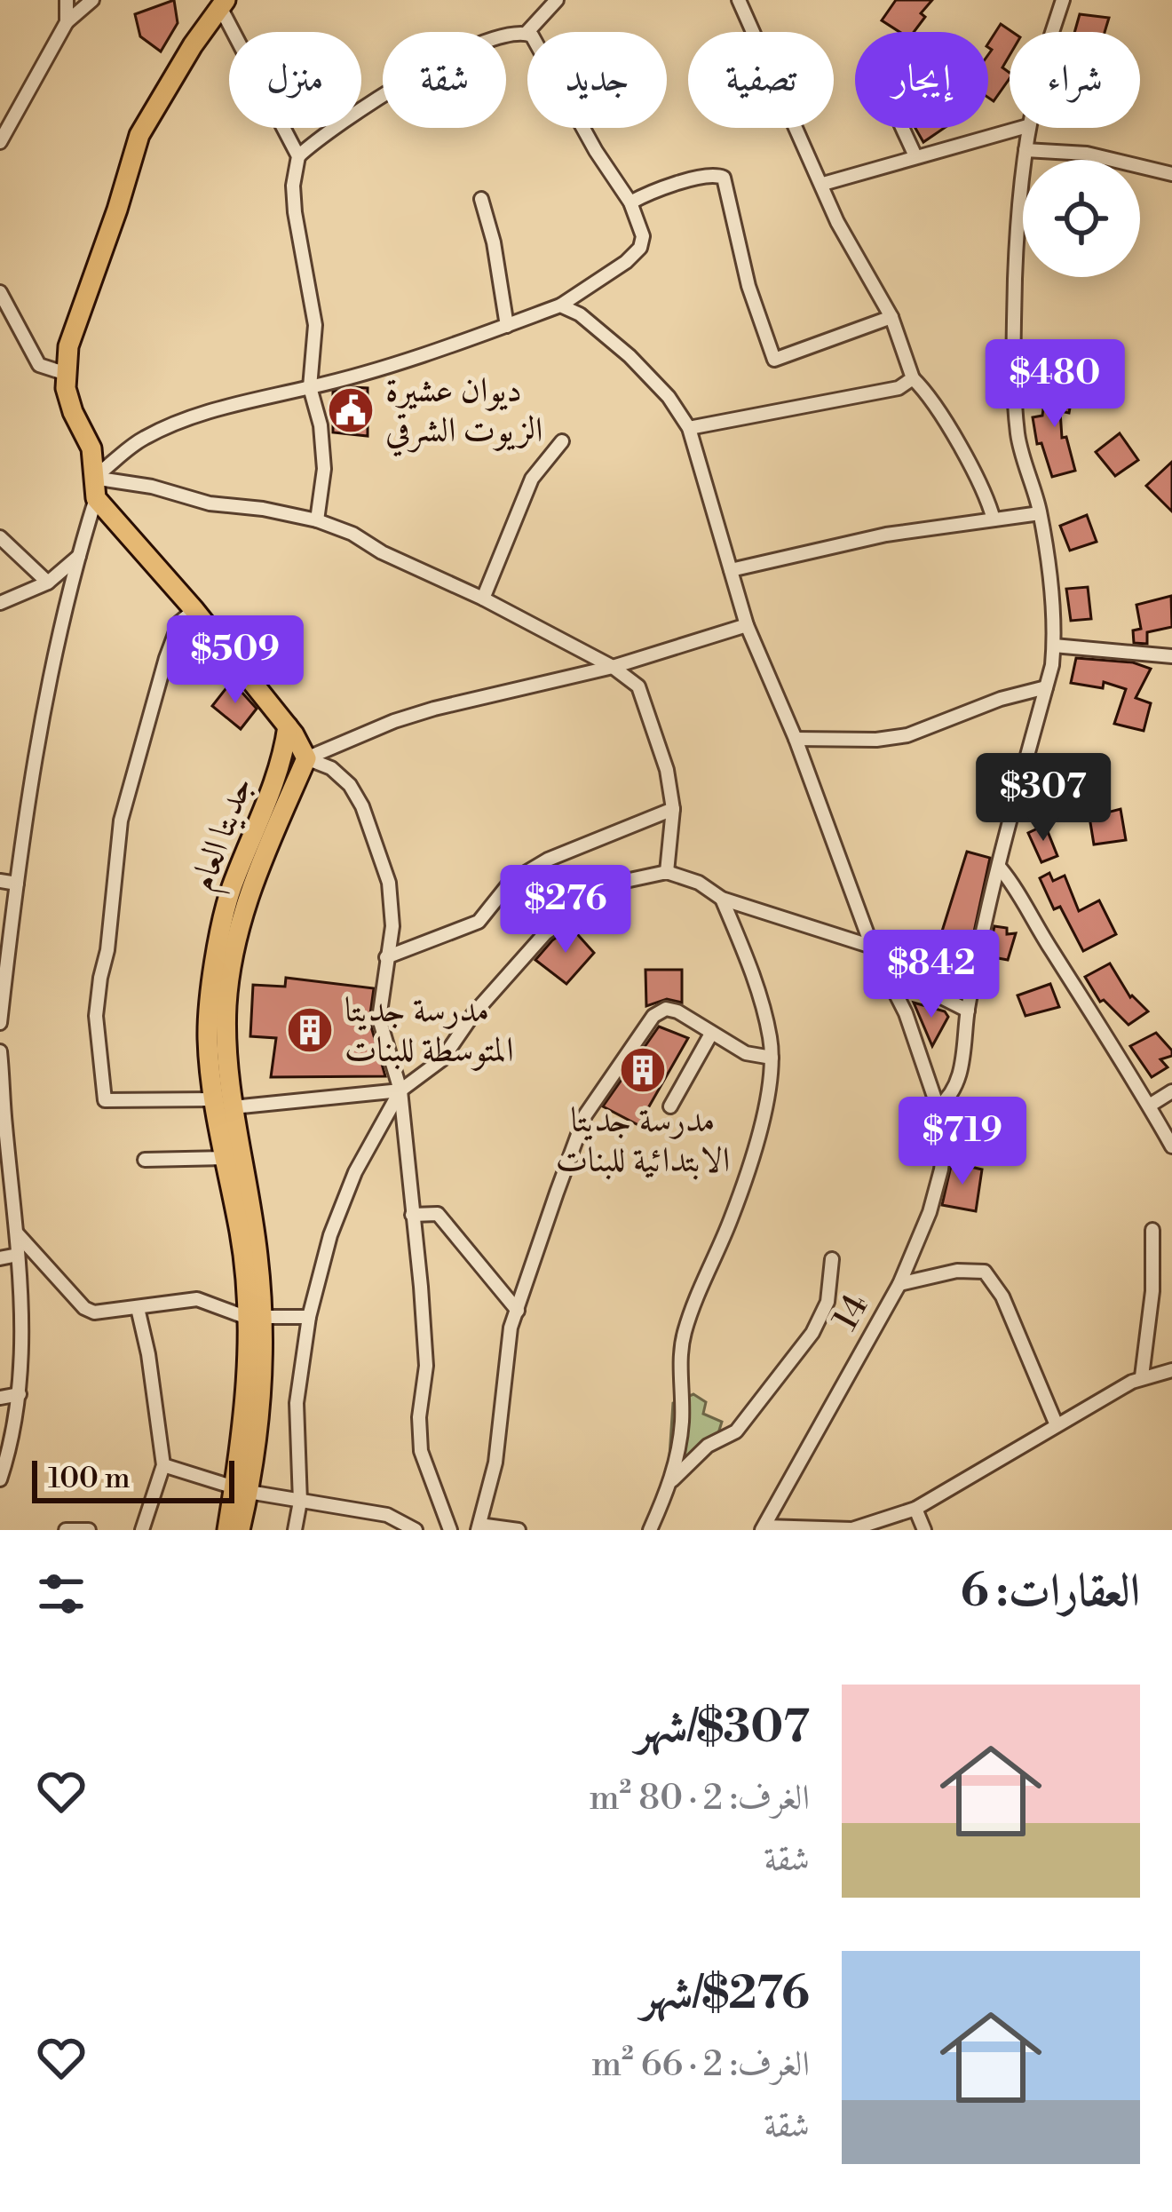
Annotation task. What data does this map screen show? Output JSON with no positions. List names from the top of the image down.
{
  "streets": {
    "main road": ["جديتا العام"],
    "street": ["14"]
  },
  "places": {
    "public building": ["ديوان عشيرة الزيوت الشرقي"],
    "building": ["مدرسة جديتا المتوسطة للبنات", "مدرسة جديتا الابتدائية للبنات"]
  },
  "scale_bar": "100 m",
  "page": {
    "chip": [
      "شراء",
      "إيجار",
      "تصفية",
      "جديد",
      "شقة",
      "منزل"
    ],
    "price": [
      "$480",
      "$509",
      "$307",
      "$276",
      "$842",
      "$719"
    ],
    "scale": "100 m",
    "heading": "العقارات: 6",
    "list": [
      {
        "name": "$307/شهر",
        "note": "الغرف: 2 · 80 m² · شقة"
      },
      {
        "name": "$276/شهر",
        "note": "الغرف: 2 · 66 m² · شقة"
      }
    ]
  }
}
